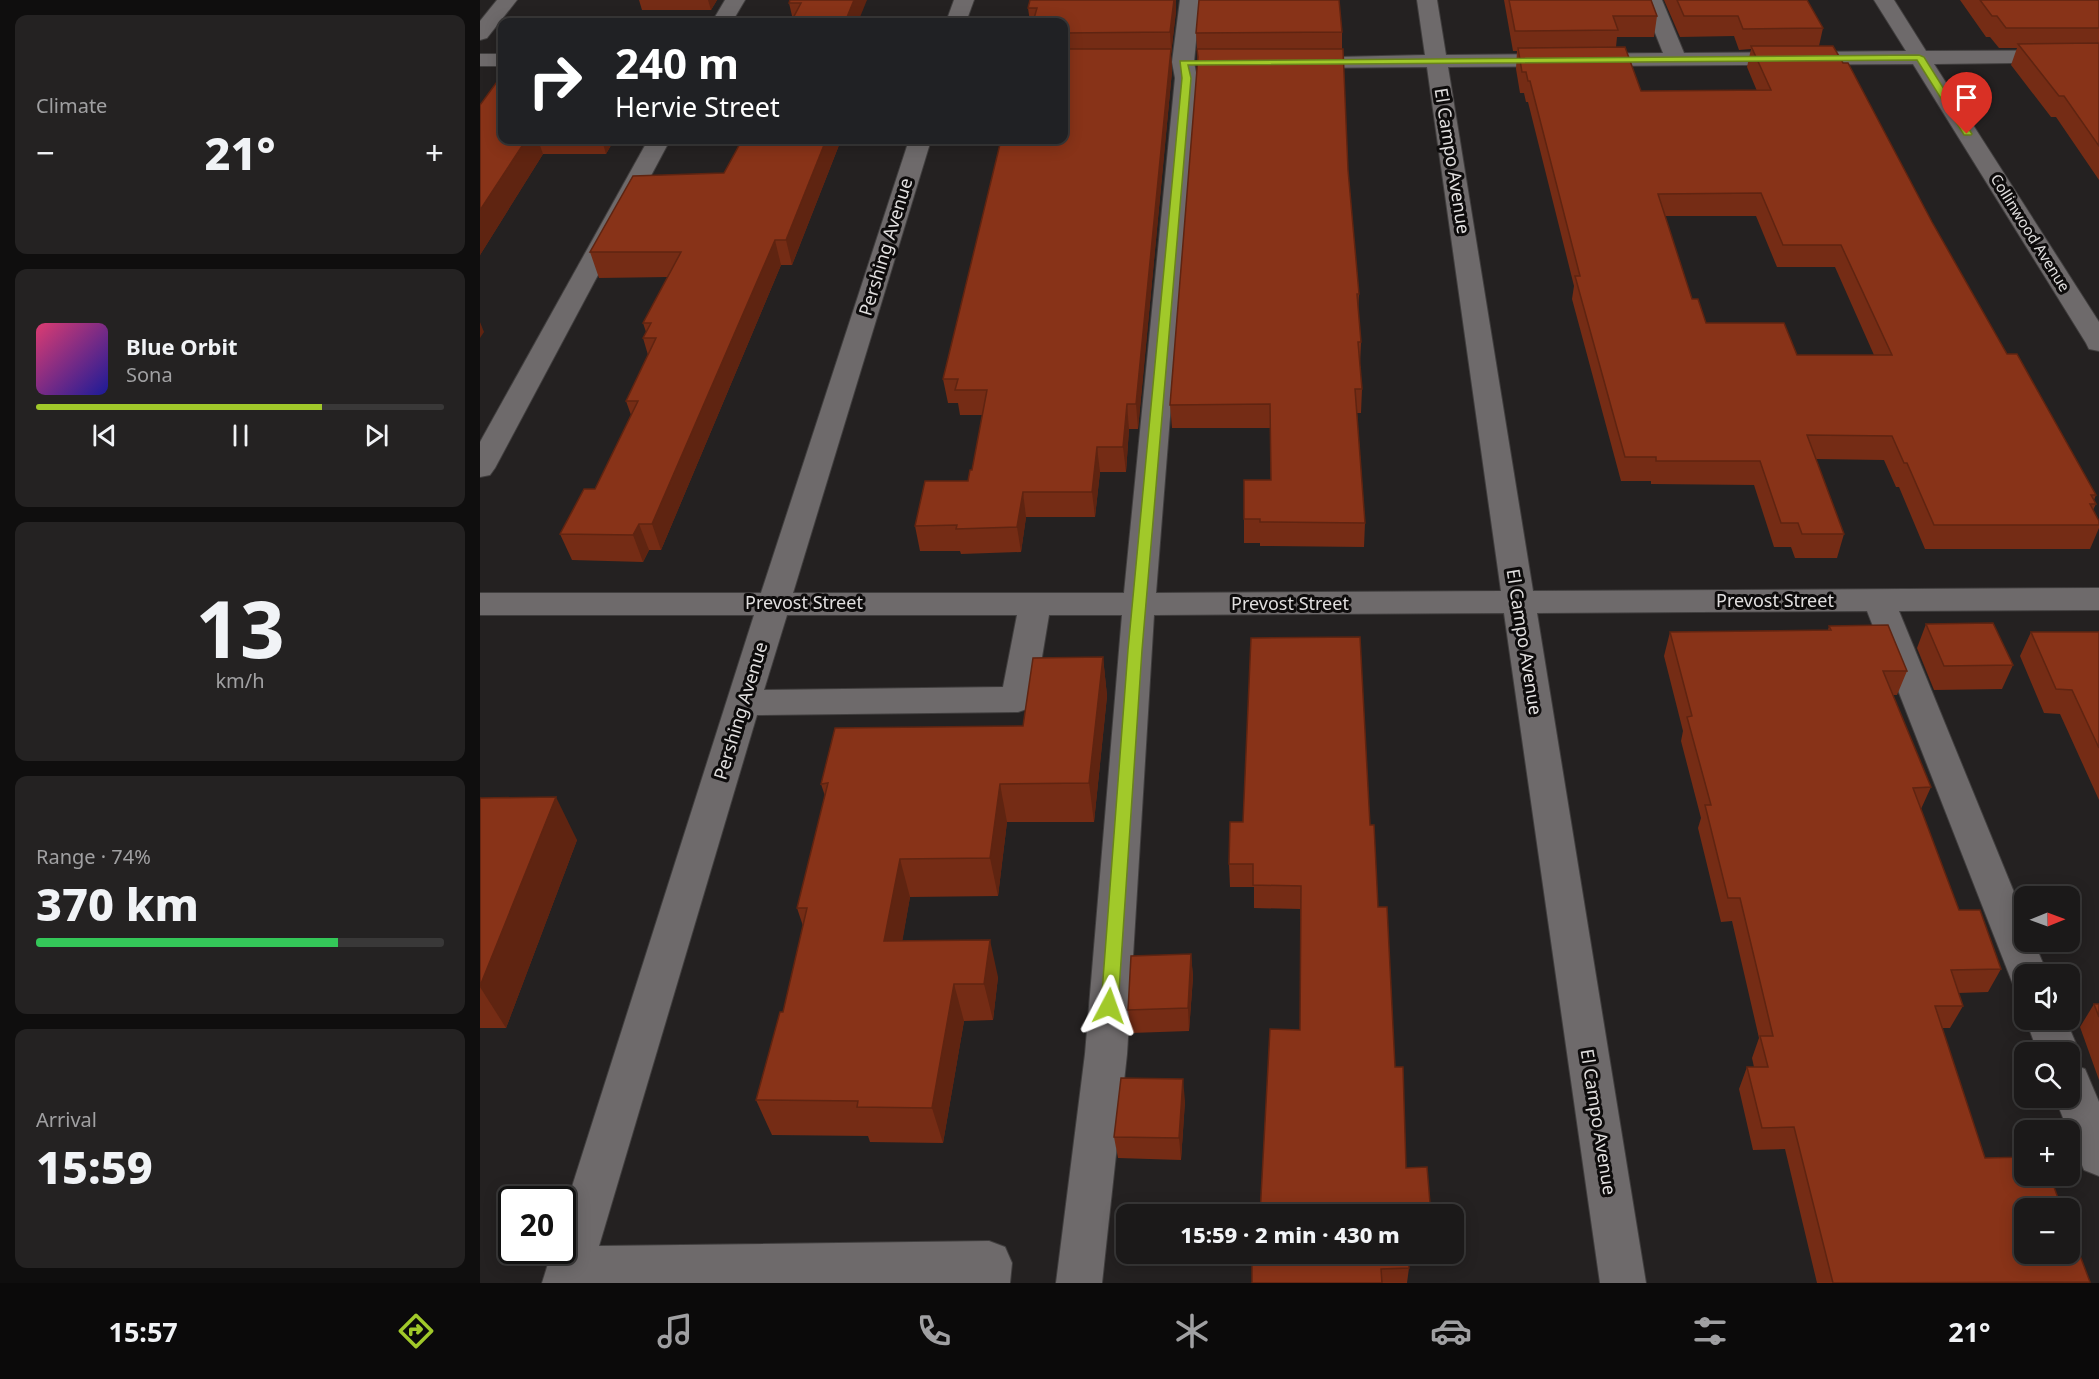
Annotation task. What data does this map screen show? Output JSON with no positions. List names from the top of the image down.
{
  "streets": {
    "street": [
      "El Campo Avenue",
      "Collinwood Avenue",
      "Pershing Avenue",
      "Prevost Street"
    ]
  },
  "crossings": [
    ["El Campo Avenue", "Prevost Street"],
    ["Pershing Avenue", "Prevost Street"]
  ],
  "north": "right",
  "page": {
    "tile": [
      "Climate",
      ["13", "km/h"],
      ["Range · 74%", "370 km"],
      ["Arrival", "15:59"]
    ],
    "turn": ["240 m", "Hervie Street"],
    "heat": ["−", "21°", "+"],
    "song": ["Blue Orbit", "Sona"],
    "map_buttons": ["+", "−"],
    "limit": "20",
    "trip": "15:59 · 2 min · 430 m",
    "tabs": ["15:57", "21°"]
  }
}
